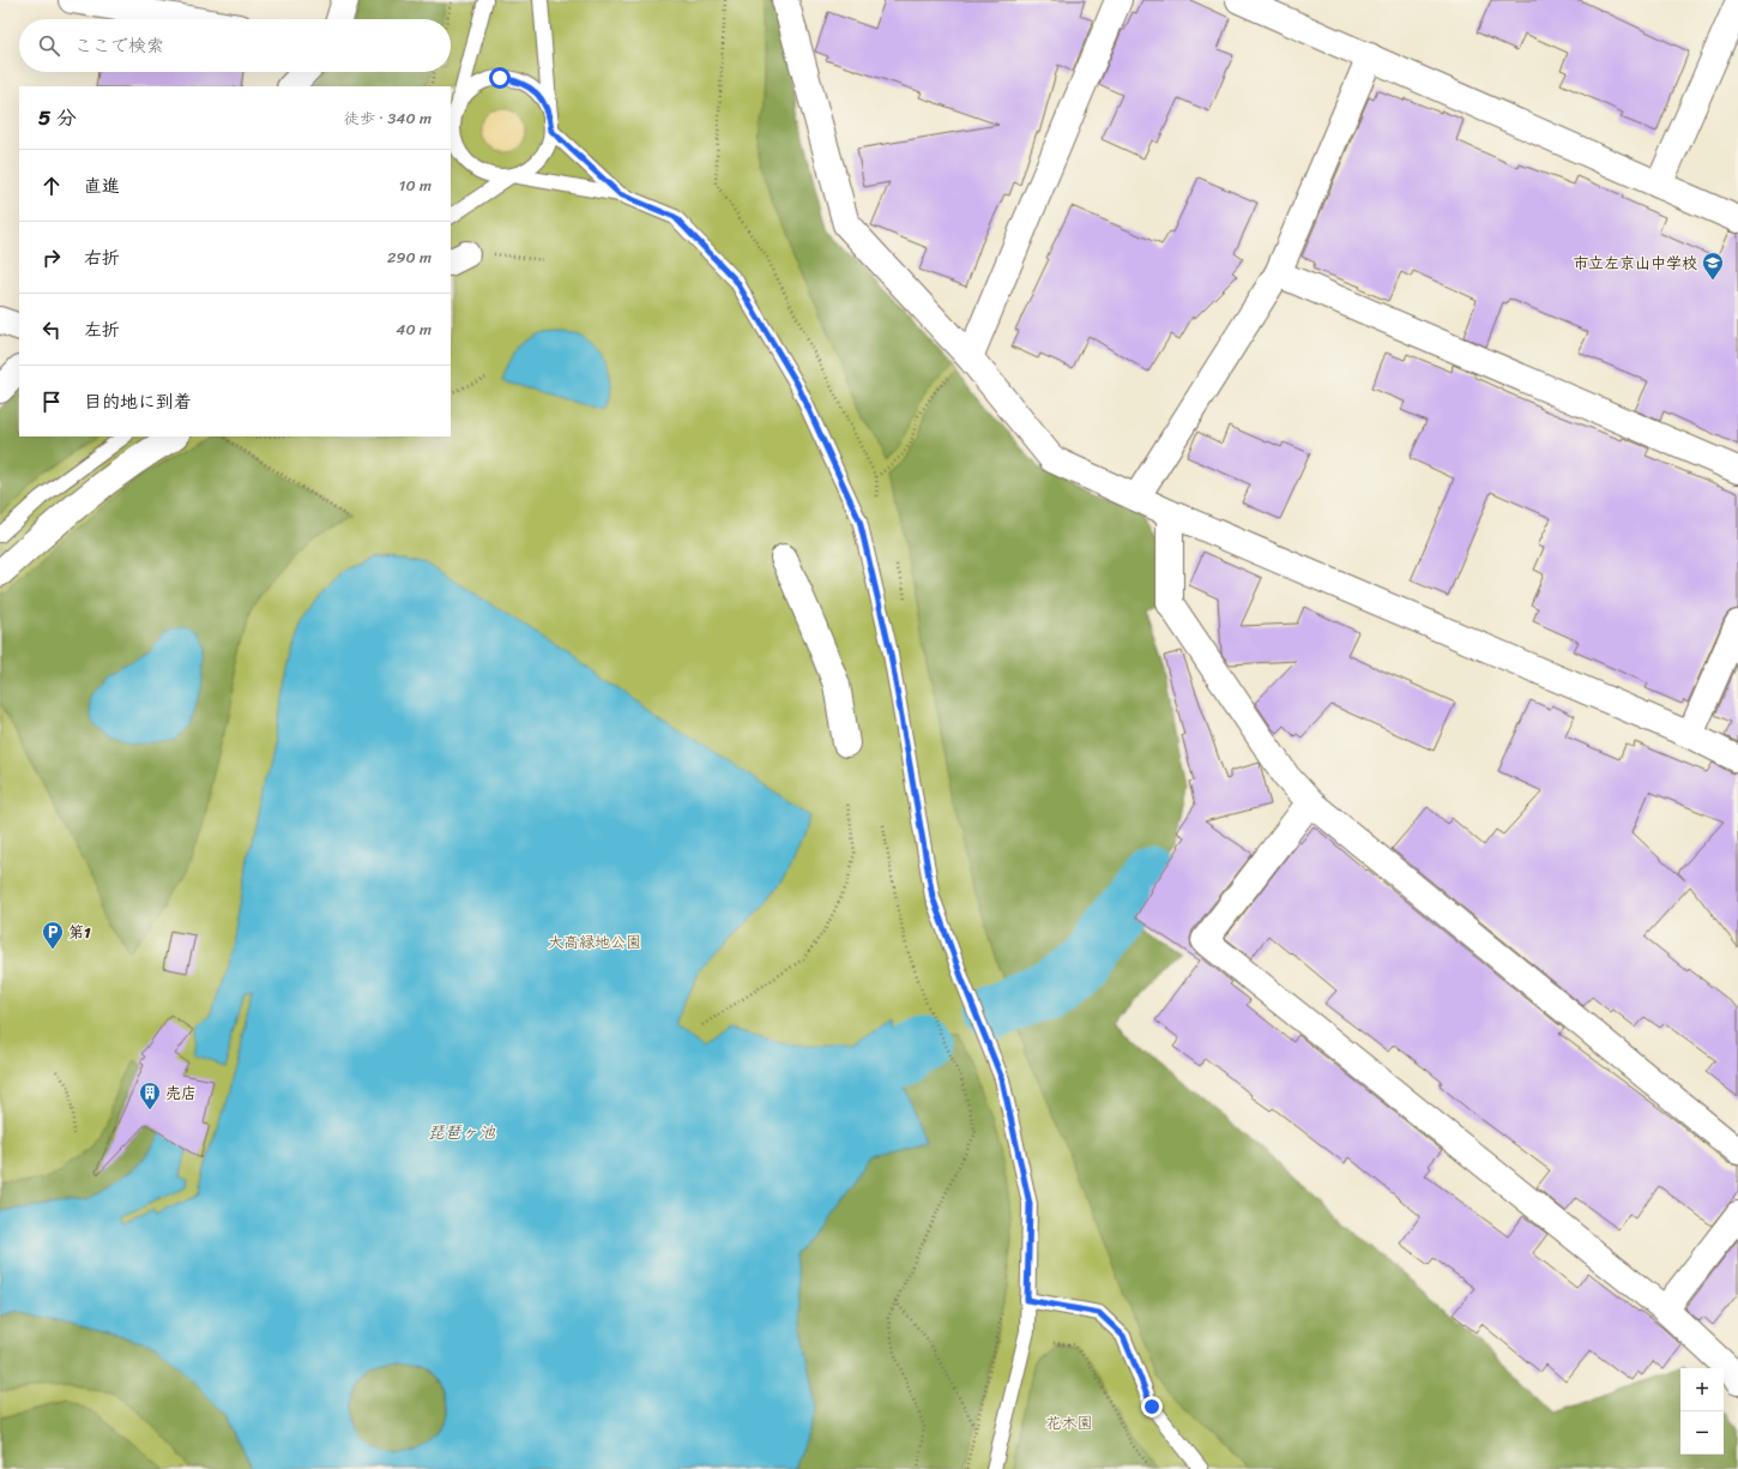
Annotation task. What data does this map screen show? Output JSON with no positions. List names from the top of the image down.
{
  "water": ["琵琶ヶ池"],
  "parks": ["大高緑地公園", "花木園"],
  "places": {
    "school or university": ["市立左京山中学校"],
    "parking": ["第1"],
    "building": ["売店"]
  },
  "page": {
    "search": "ここで検索",
    "heading": ["5 分", "徒歩 · 340 m"],
    "list": [
      ["直進", "10 m"],
      ["右折", "290 m"],
      ["左折", "40 m"],
      "目的地に到着"
    ],
    "map_buttons": ["+", "−"]
  }
}
